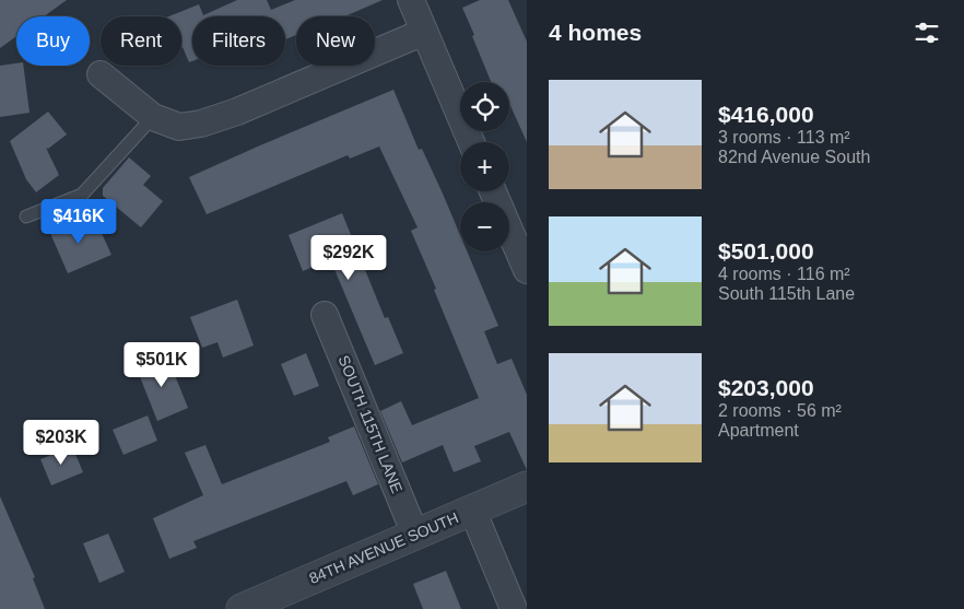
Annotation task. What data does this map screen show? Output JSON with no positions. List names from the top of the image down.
{
  "streets": {
    "street": ["SOUTH 115TH LANE", "84TH AVENUE SOUTH"]
  },
  "crossings": [
    ["SOUTH 115TH LANE", "84TH AVENUE SOUTH"]
  ],
  "page": {
    "heading": "4 homes",
    "chip": [
      "Buy",
      "Rent",
      "Filters",
      "New"
    ],
    "list": [
      {
        "name": "$416,000",
        "note": "3 rooms · 113 m² · 82nd Avenue South"
      },
      {
        "name": "$501,000",
        "note": "4 rooms · 116 m² · South 115th Lane"
      },
      {
        "name": "$203,000",
        "note": "2 rooms · 56 m² · Apartment"
      }
    ],
    "map_buttons": ["+", "−"],
    "price": [
      "$416K",
      "$292K",
      "$501K",
      "$203K"
    ]
  }
}
